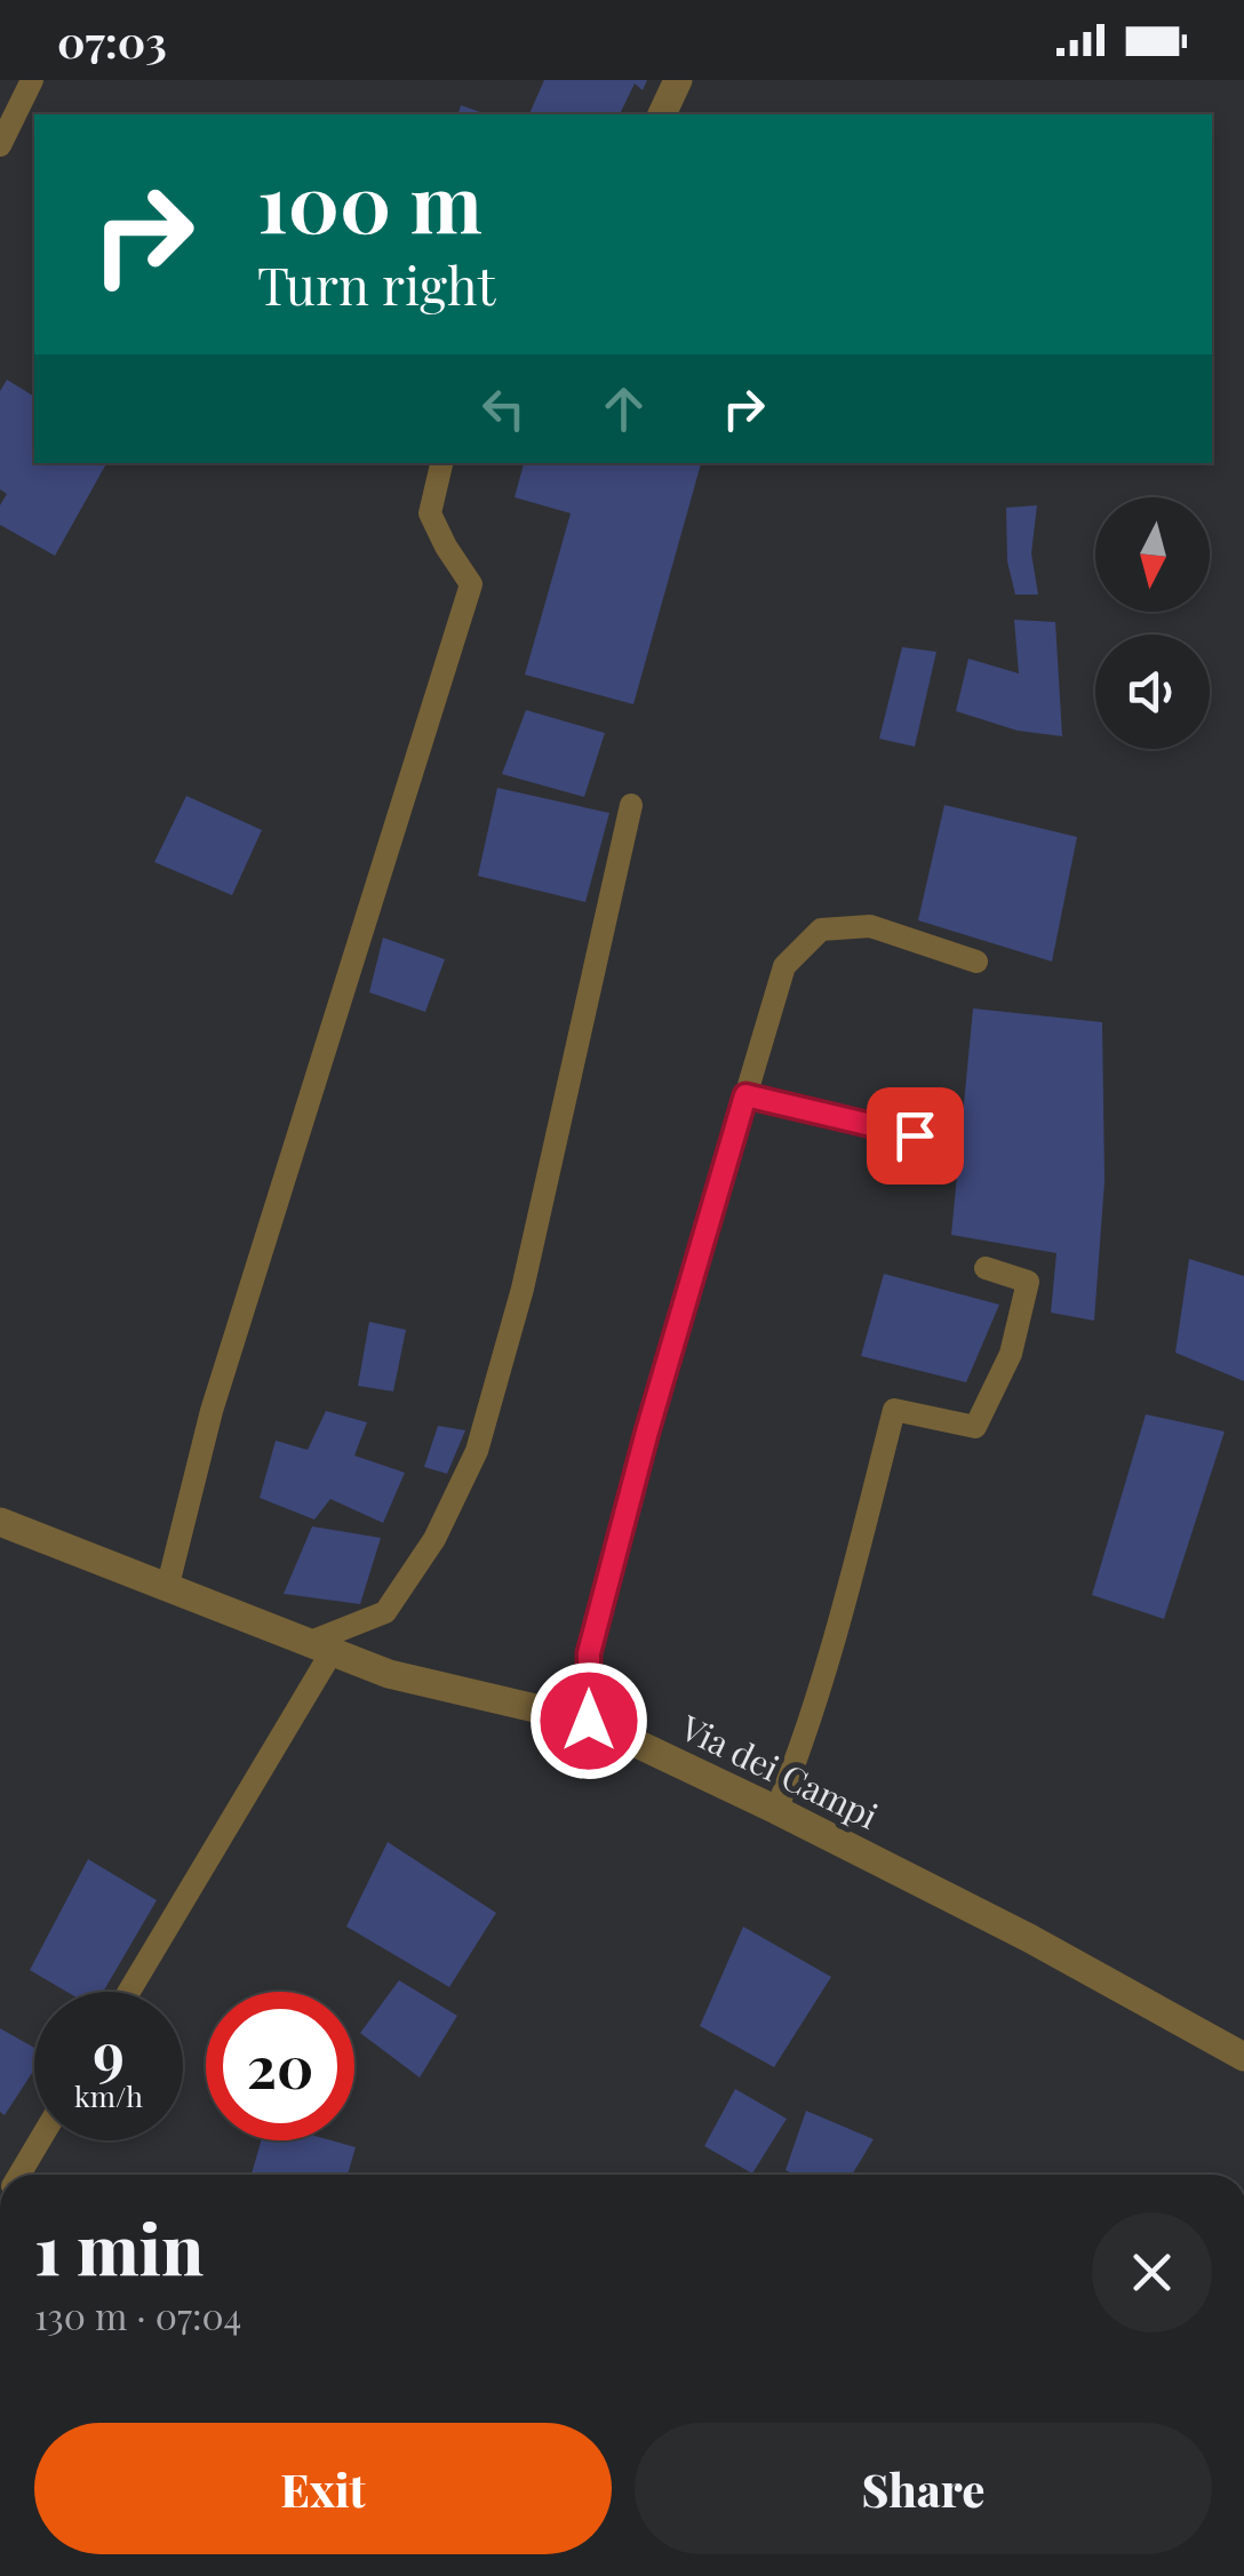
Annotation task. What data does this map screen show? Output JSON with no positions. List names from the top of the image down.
{
  "streets": {
    "street": ["Via dei Campi"]
  },
  "north": "bottom",
  "page": {
    "status": "07:03",
    "turn": ["100 m", "Turn right"],
    "speed": "9 km/h",
    "limit": "20",
    "heading": ["1 min", "130 m · 07:04"],
    "buttons": ["Exit", "Share"]
  }
}
